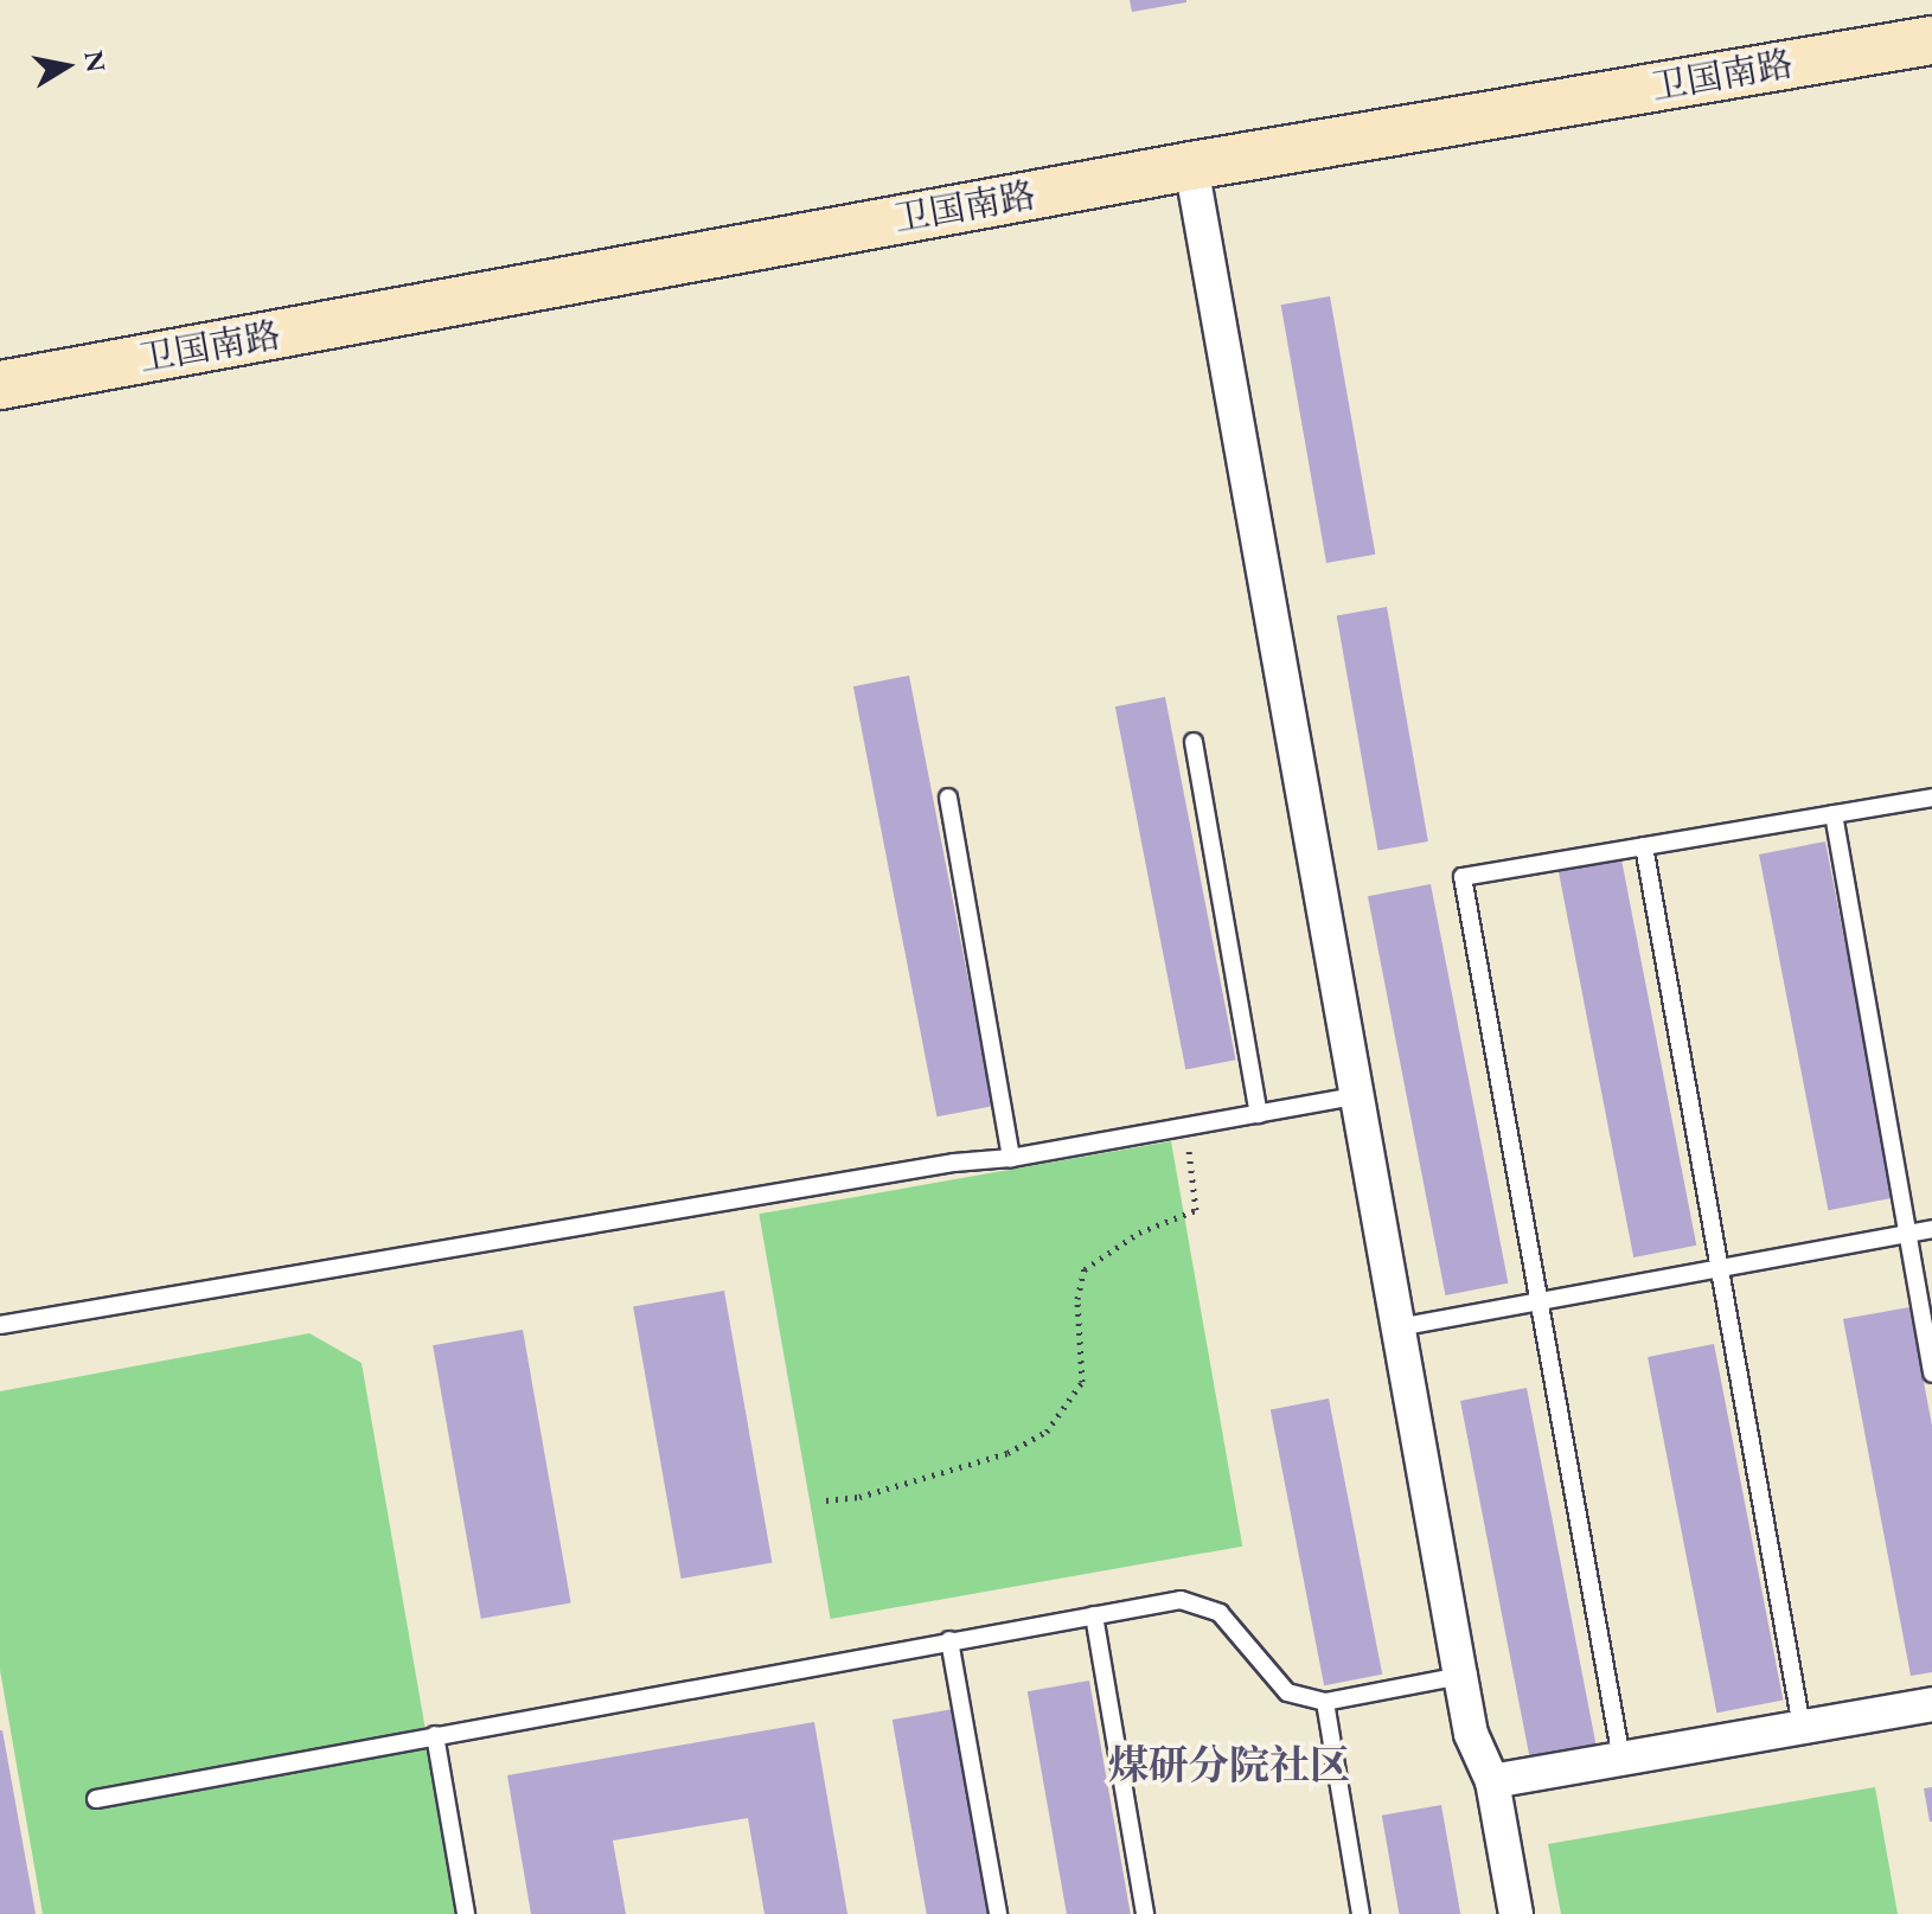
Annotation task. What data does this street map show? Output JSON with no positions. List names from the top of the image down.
{
  "streets": {
    "main road": ["卫国南路"]
  },
  "districts": ["煤研分院社区"],
  "north": "right"
}
